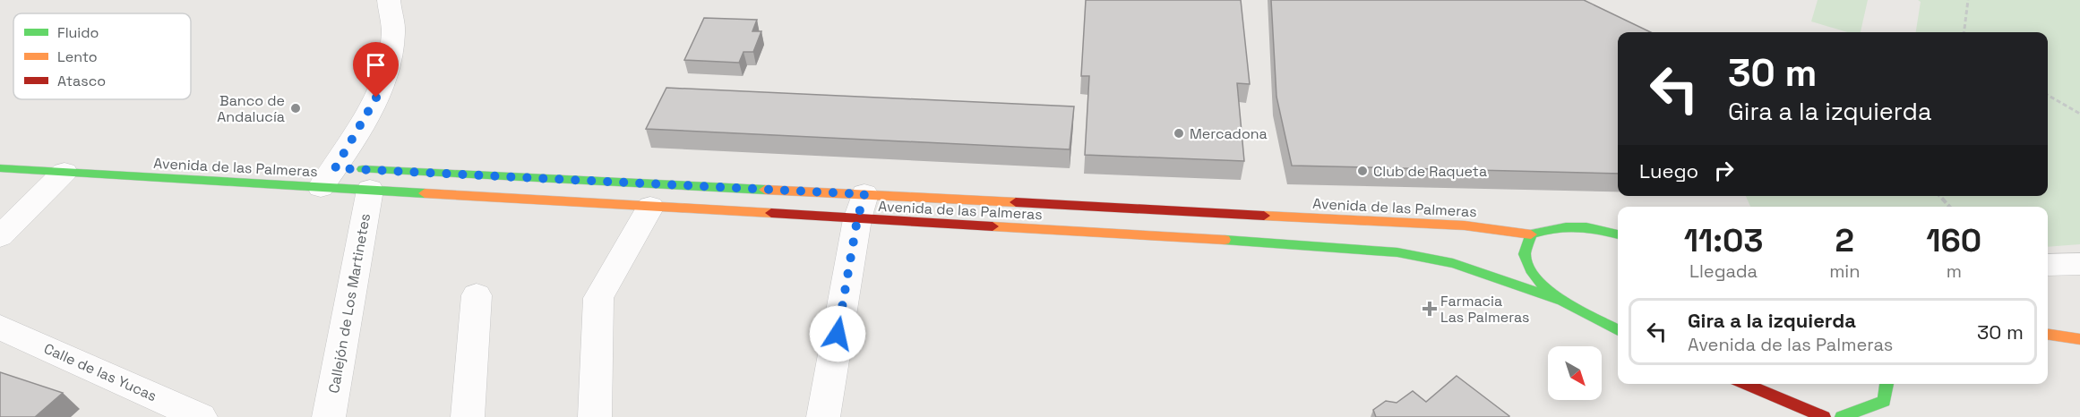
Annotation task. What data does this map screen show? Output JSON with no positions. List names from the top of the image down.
{
  "streets": {
    "street": ["Avenida de las Palmeras", "Callejón de Los Martinetes", "Calle de las Yucas"]
  },
  "crossings": [
    ["Avenida de las Palmeras", "Callejón de Los Martinetes"]
  ],
  "places": {
    "other": ["Banco de Andalucía", "Mercadona", "Club de Raqueta"],
    "health": ["Farmacia Las Palmeras"]
  },
  "legend": ["Fluido", "Lento", "Atasco"],
  "north": "bottom right",
  "page": {
    "turn": ["30 m", "Gira a la izquierda"],
    "then": "Luego",
    "eta": [
      "11:03",
      "Llegada",
      "2",
      "min",
      "160",
      "m"
    ],
    "list": [
      {
        "name": "Gira a la izquierda",
        "note": "Avenida de las Palmeras",
        "value": "30 m"
      }
    ]
  }
}
